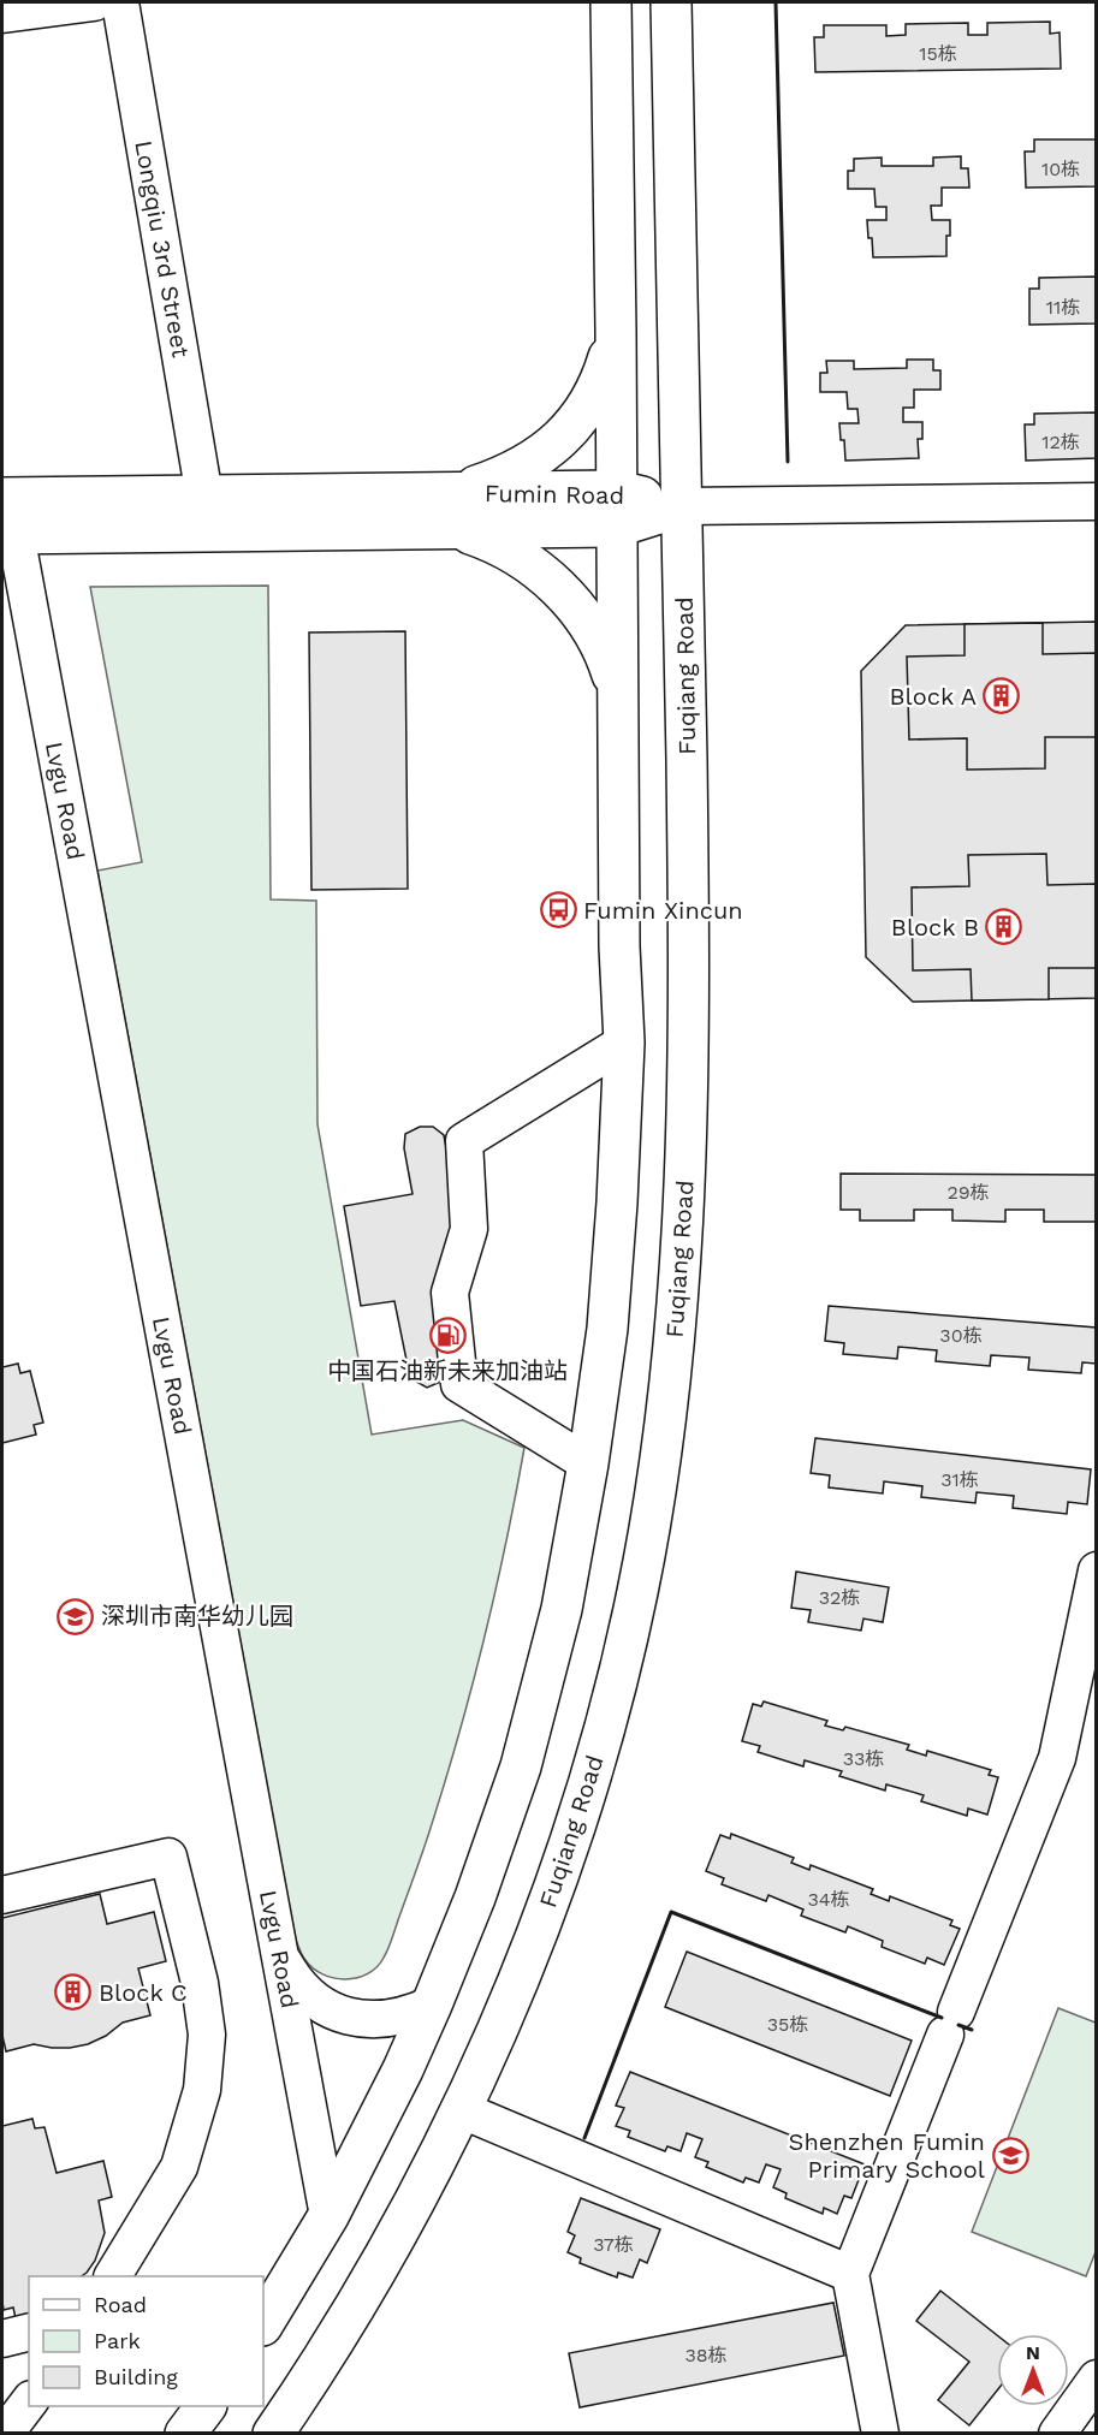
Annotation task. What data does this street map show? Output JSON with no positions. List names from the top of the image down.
{
  "streets": {
    "main road": ["Fumin Road", "Fuqiang Road"],
    "street": ["Longqiu 3rd Street", "Lvgu Road"]
  },
  "crossings": [
    ["Longqiu 3rd Street", "Fumin Road"],
    ["Fumin Road", "Fuqiang Road"],
    ["Fumin Road", "Lvgu Road"]
  ],
  "places": {
    "building": ["Block A", "Block B", "Block C"],
    "bus stop": ["Fumin Xincun"],
    "fuel station": ["中国石油新未来加油站"],
    "school or university": ["深圳市南华幼儿园", "Shenzhen Fumin Primary School"]
  },
  "house_numbers": [
    "15栋",
    "10栋",
    "11栋",
    "12栋",
    "29栋",
    "30栋",
    "31栋",
    "32栋",
    "33栋",
    "34栋",
    "35栋",
    "37栋",
    "38栋"
  ],
  "legend": ["Road", "Park", "Building"],
  "north": "top"
}
